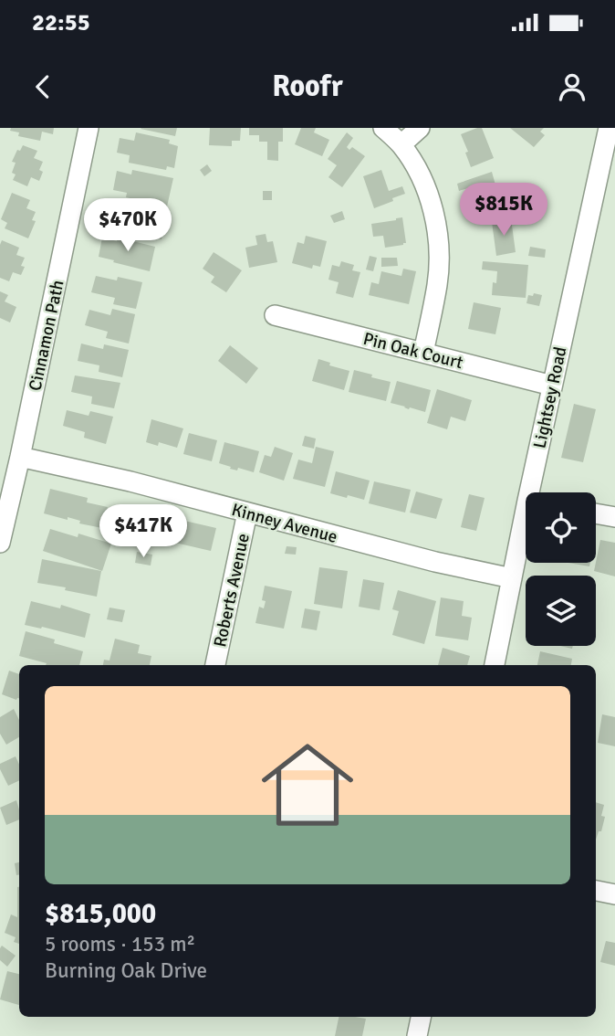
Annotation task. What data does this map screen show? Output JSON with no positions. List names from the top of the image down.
{
  "streets": {
    "street": [
      "Cinnamon Path",
      "Pin Oak Court",
      "Lightsey Road",
      "Kinney Avenue",
      "Roberts Avenue"
    ]
  },
  "crossings": [
    ["Cinnamon Path", "Kinney Avenue"],
    ["Pin Oak Court", "Lightsey Road"],
    ["Lightsey Road", "Kinney Avenue"],
    ["Kinney Avenue", "Roberts Avenue"]
  ],
  "page": {
    "status": "22:55",
    "header": "Roofr",
    "price": ["$815K", "$470K", "$417K"],
    "list": [
      {
        "name": "$815,000",
        "note": "5 rooms · 153 m² · Burning Oak Drive"
      }
    ]
  }
}
